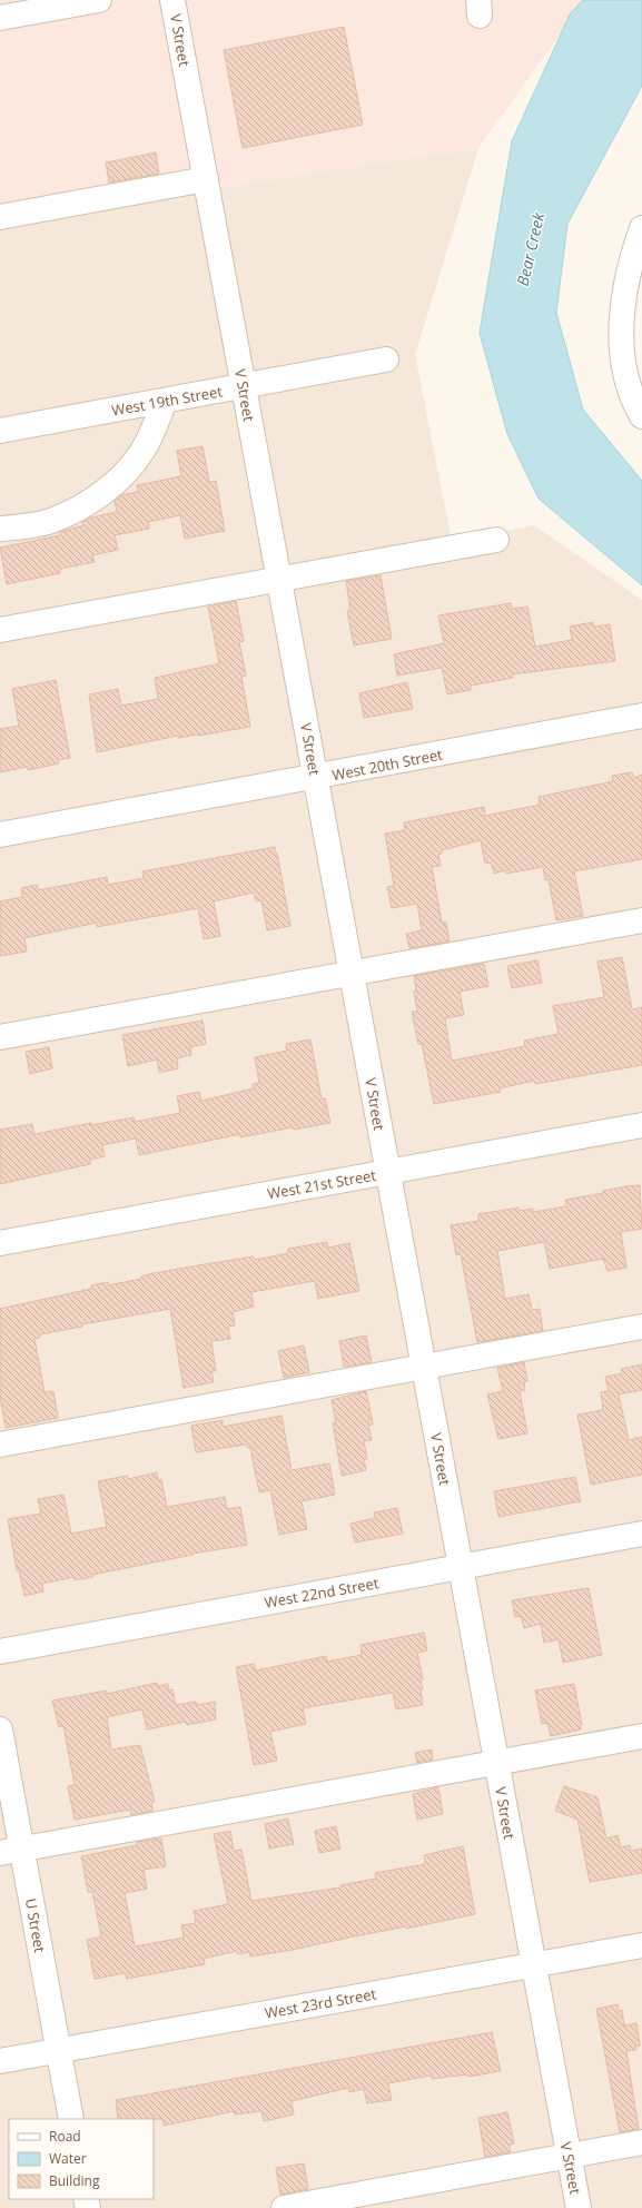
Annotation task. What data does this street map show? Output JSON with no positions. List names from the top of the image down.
{
  "streets": {
    "street": [
      "V Street",
      "West 19th Street",
      "West 20th Street",
      "West 21st Street",
      "West 22nd Street",
      "U Street",
      "West 23rd Street"
    ]
  },
  "crossings": [
    ["V Street", "West 19th Street"],
    ["V Street", "West 20th Street"],
    ["V Street", "West 21st Street"],
    ["V Street", "West 22nd Street"],
    ["V Street", "West 23rd Street"],
    ["U Street", "West 23rd Street"]
  ],
  "water": ["Bear Creek"],
  "legend": ["Road", "Water", "Building"]
}
